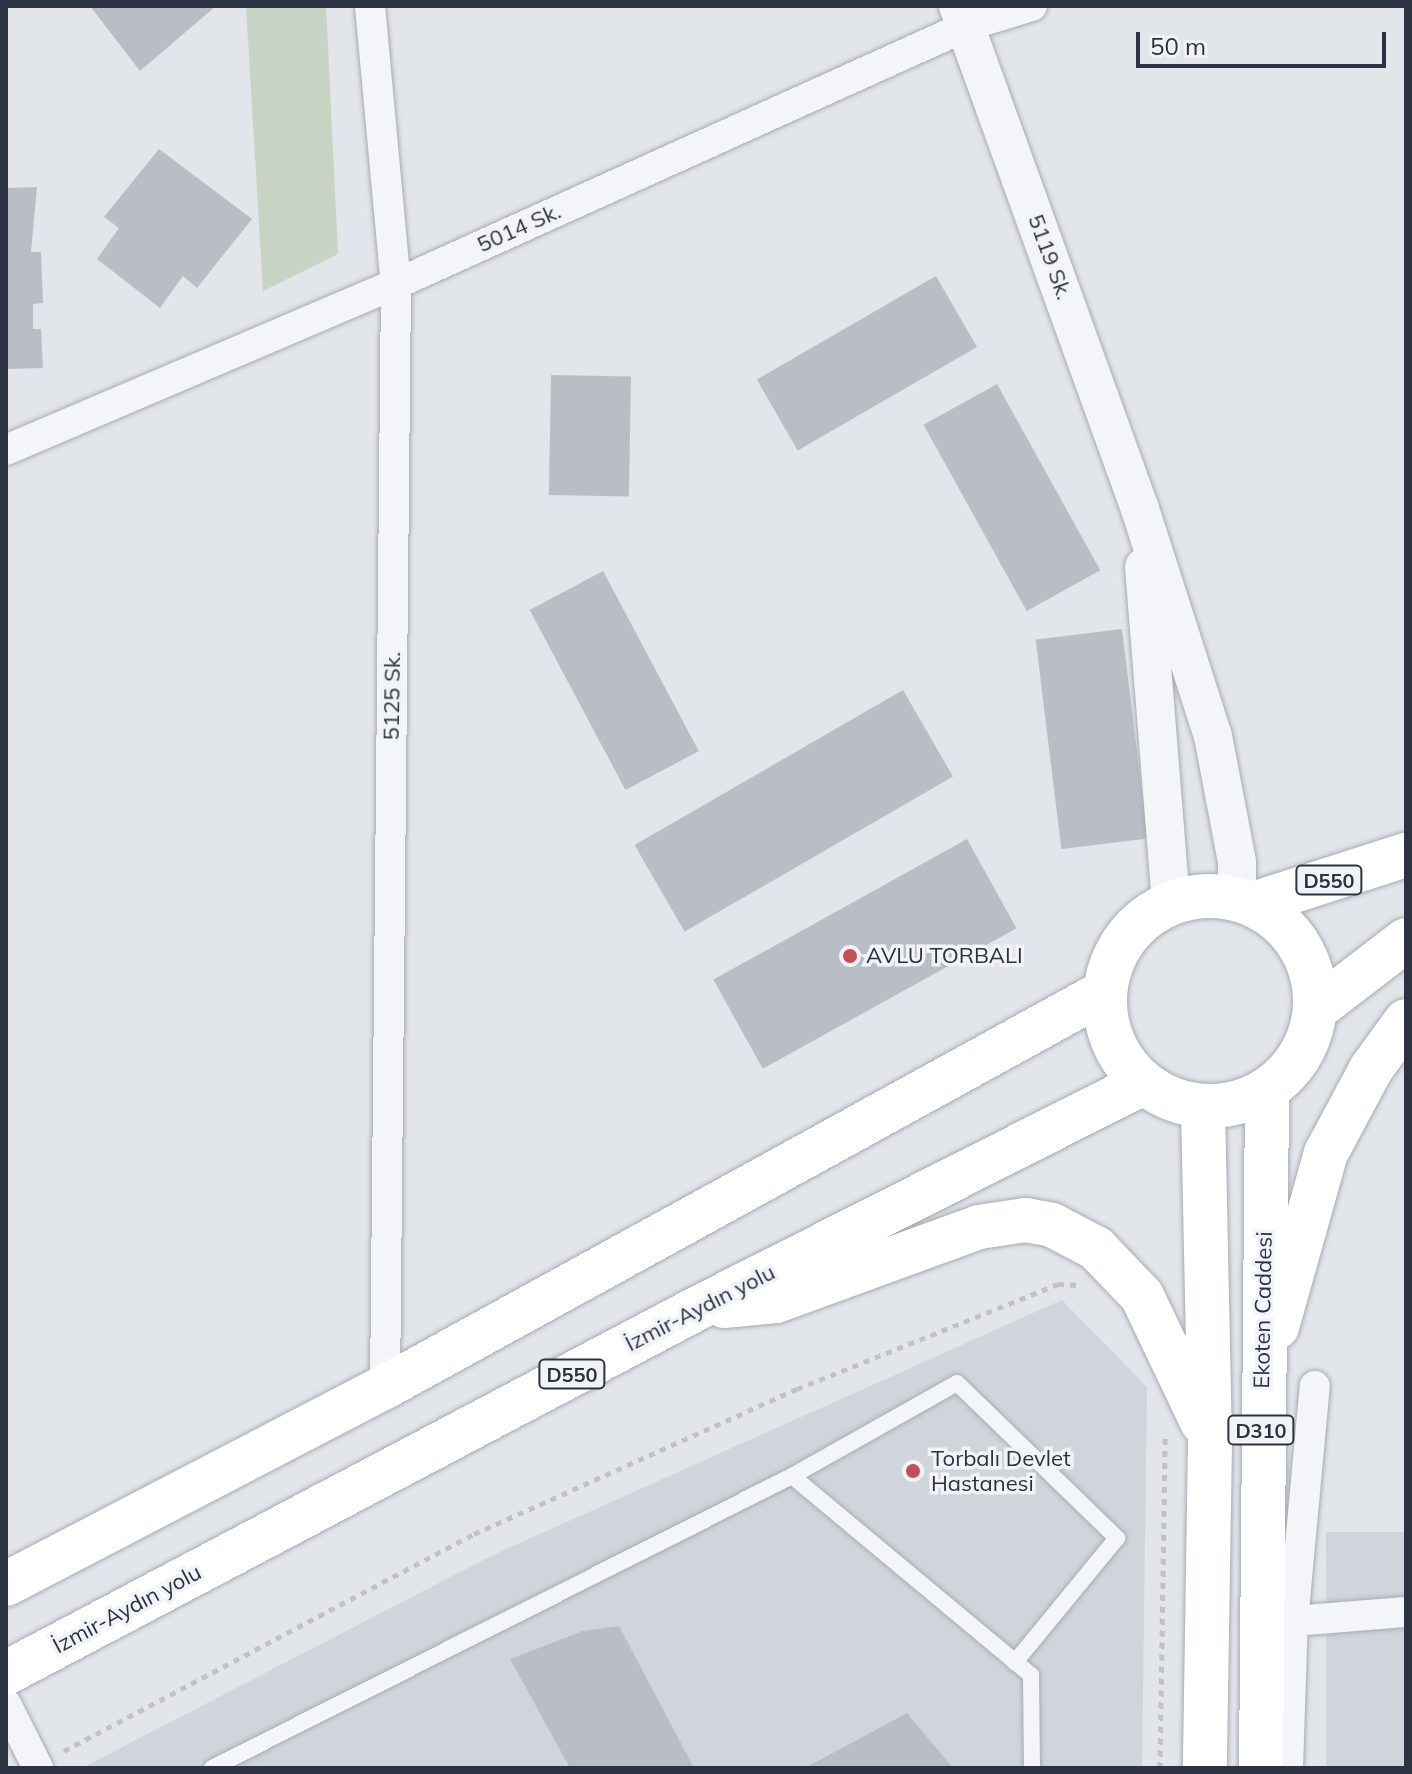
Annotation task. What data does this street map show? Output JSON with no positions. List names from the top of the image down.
{
  "streets": {
    "highway": [
      "D550",
      "İzmir-Aydın yolu",
      "Ekoten Caddesi",
      "D310"
    ],
    "street": ["5014 Sk.", "5119 Sk.", "5125 Sk."]
  },
  "crossings": [
    ["5014 Sk.", "5119 Sk."],
    ["5014 Sk.", "5125 Sk."],
    ["D550", "İzmir-Aydın yolu"],
    ["D550", "Ekoten Caddesi"],
    ["D550", "D310"],
    ["İzmir-Aydın yolu", "Ekoten Caddesi"],
    ["İzmir-Aydın yolu", "D310"],
    ["Ekoten Caddesi", "D310"]
  ],
  "places": ["AVLU TORBALI", "Torbalı Devlet Hastanesi"],
  "scale_bar": "50 m"
}
